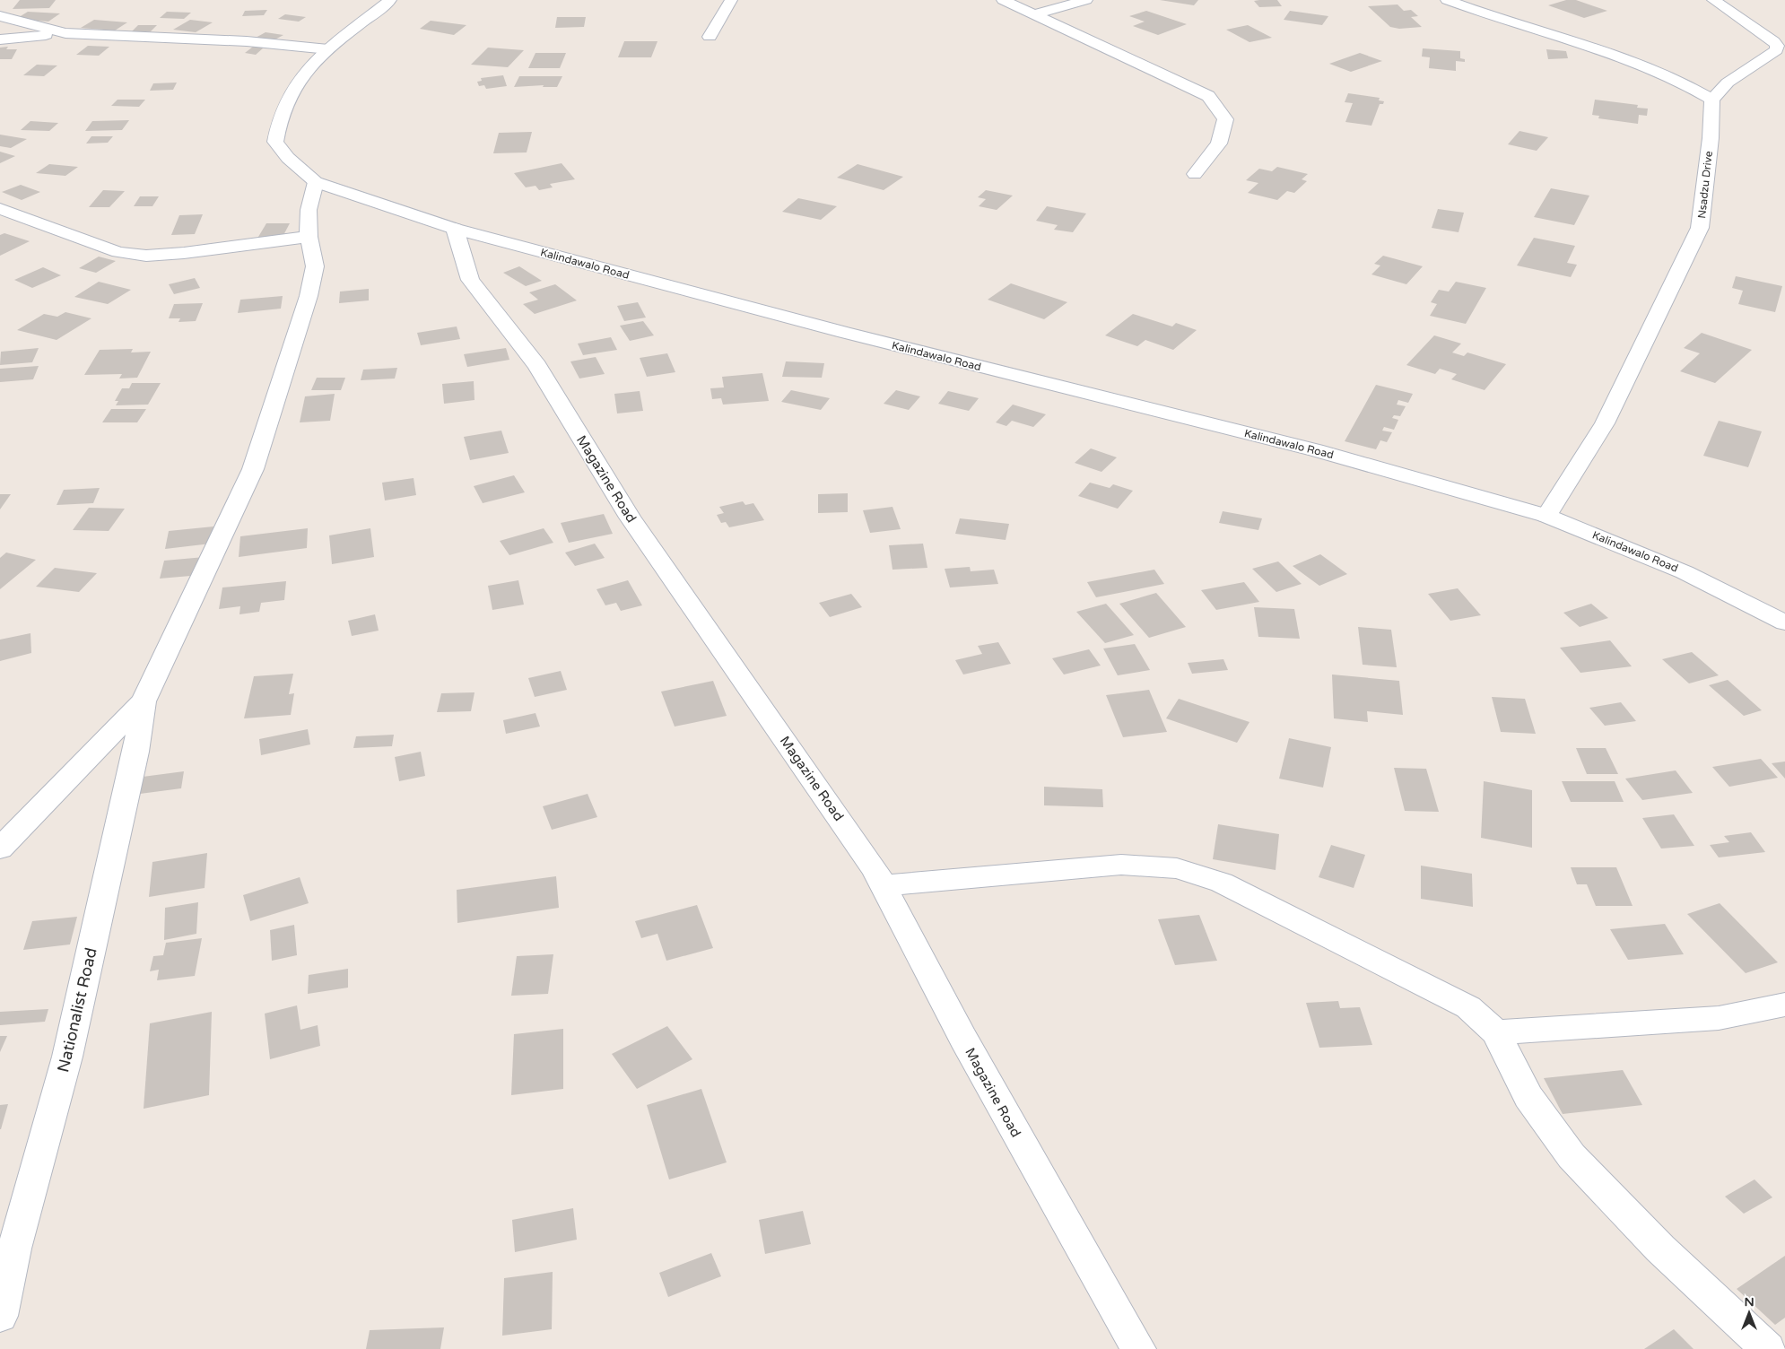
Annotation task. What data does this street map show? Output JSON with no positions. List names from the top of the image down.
{
  "streets": {
    "street": [
      "Nsadzu Drive",
      "Kalindawalo Road",
      "Magazine Road",
      "Nationalist Road"
    ]
  },
  "crossings": [
    ["Nsadzu Drive", "Kalindawalo Road"],
    ["Kalindawalo Road", "Magazine Road"]
  ],
  "north": "top"
}
